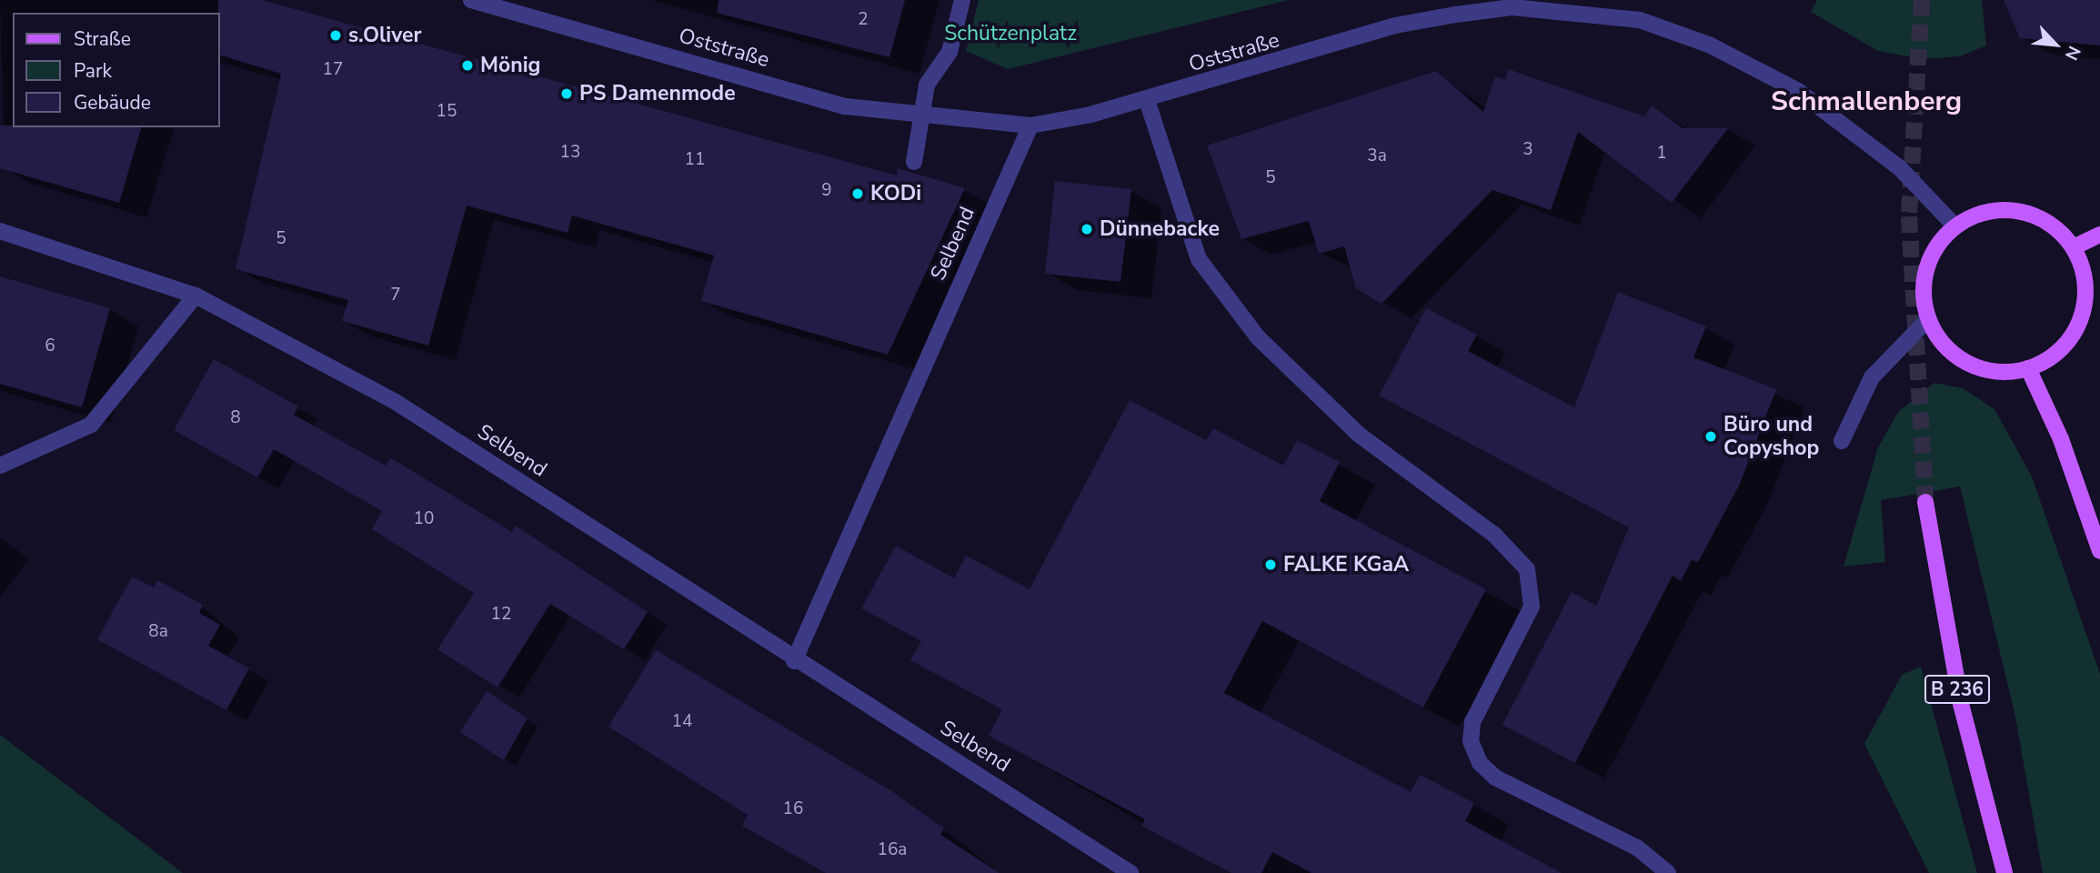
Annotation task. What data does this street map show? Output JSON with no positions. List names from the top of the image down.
{
  "streets": {
    "main road": ["B 236"],
    "street": ["Oststraße", "Selbend"]
  },
  "crossings": [
    ["Oststraße", "Selbend"]
  ],
  "districts": ["Schmallenberg"],
  "parks": ["Schützenplatz"],
  "places": [
    "s.Oliver",
    "Mönig",
    "PS Damenmode",
    "KODi",
    "Dünnebacke",
    "Büro und Copyshop",
    "FALKE KGaA"
  ],
  "house_numbers": [
    "2",
    "17",
    "15",
    "3",
    "13",
    "1",
    "3a",
    "11",
    "5",
    "9",
    "5",
    "7",
    "6",
    "8",
    "10",
    "12",
    "8a",
    "14",
    "16",
    "16a"
  ],
  "legend": ["Straße", "Park", "Gebäude"],
  "north": "bottom right"
}
